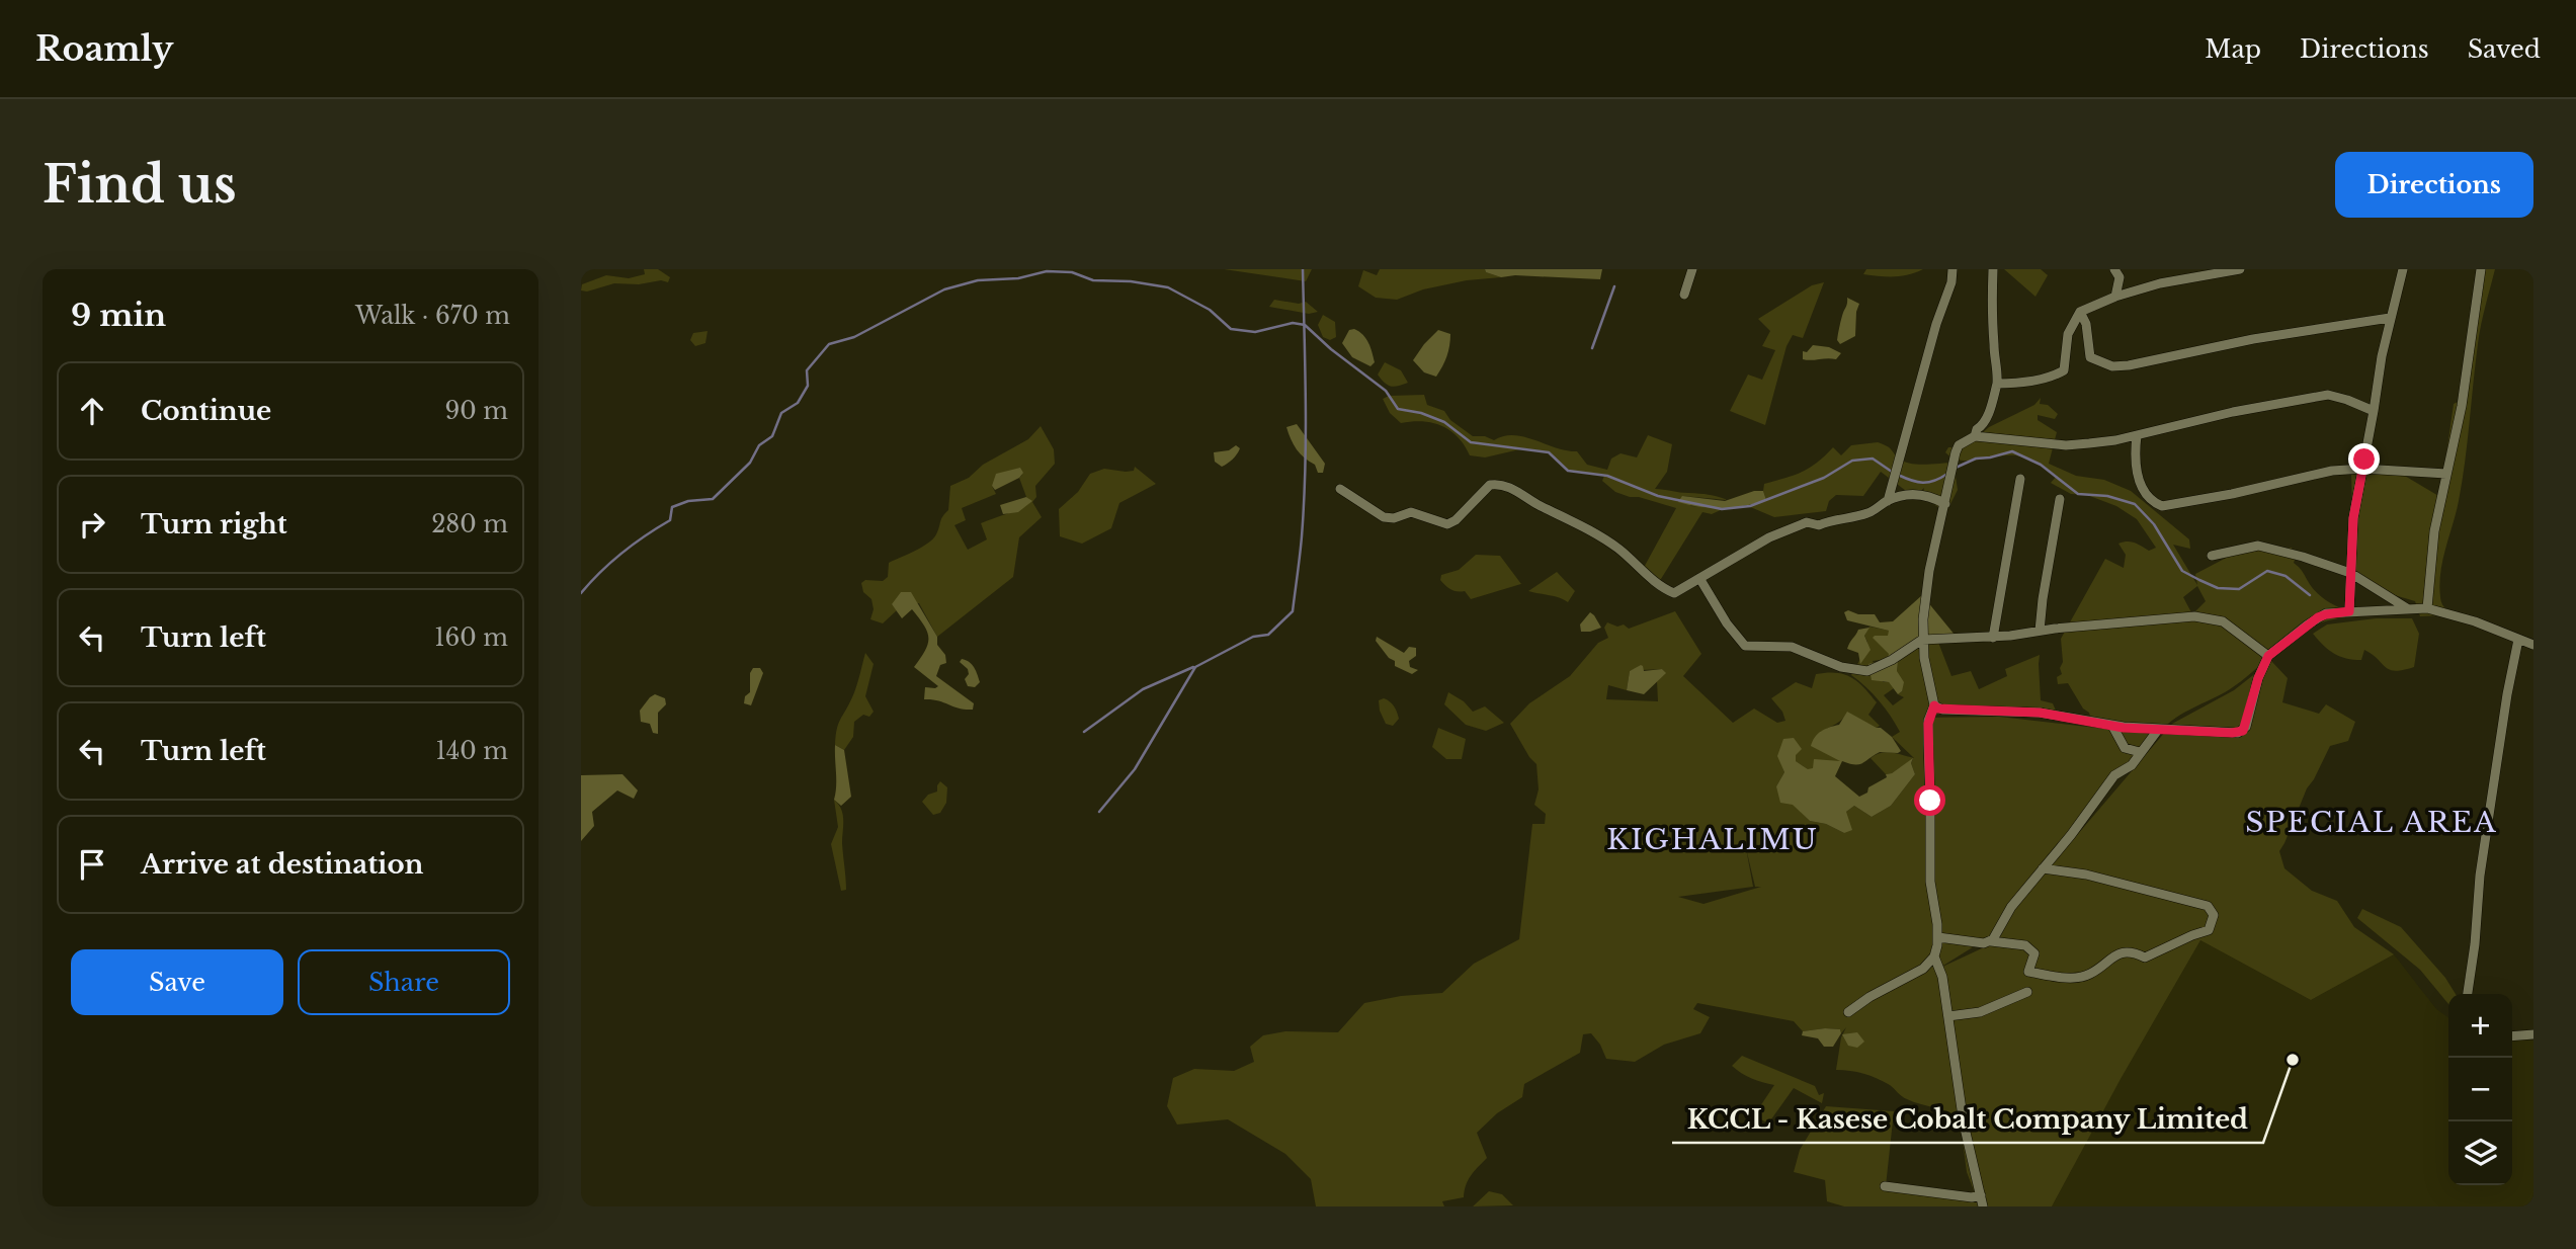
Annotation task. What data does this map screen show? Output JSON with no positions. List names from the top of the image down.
{
  "districts": ["SPECIAL AREA", "KIGHALIMU"],
  "places": ["KCCL - Kasese Cobalt Company Limited"],
  "page": {
    "header": "Roamly",
    "nav": ["Map", "Directions", "Saved"],
    "buttons": [
      "Directions",
      ["Save", "Share"]
    ],
    "title": "Find us",
    "heading": ["9 min", "Walk · 670 m"],
    "list": [
      ["Continue", "90 m"],
      ["Turn right", "280 m"],
      ["Turn left", "160 m"],
      ["Turn left", "140 m"],
      "Arrive at destination"
    ],
    "map_buttons": ["+", "−"]
  }
}
